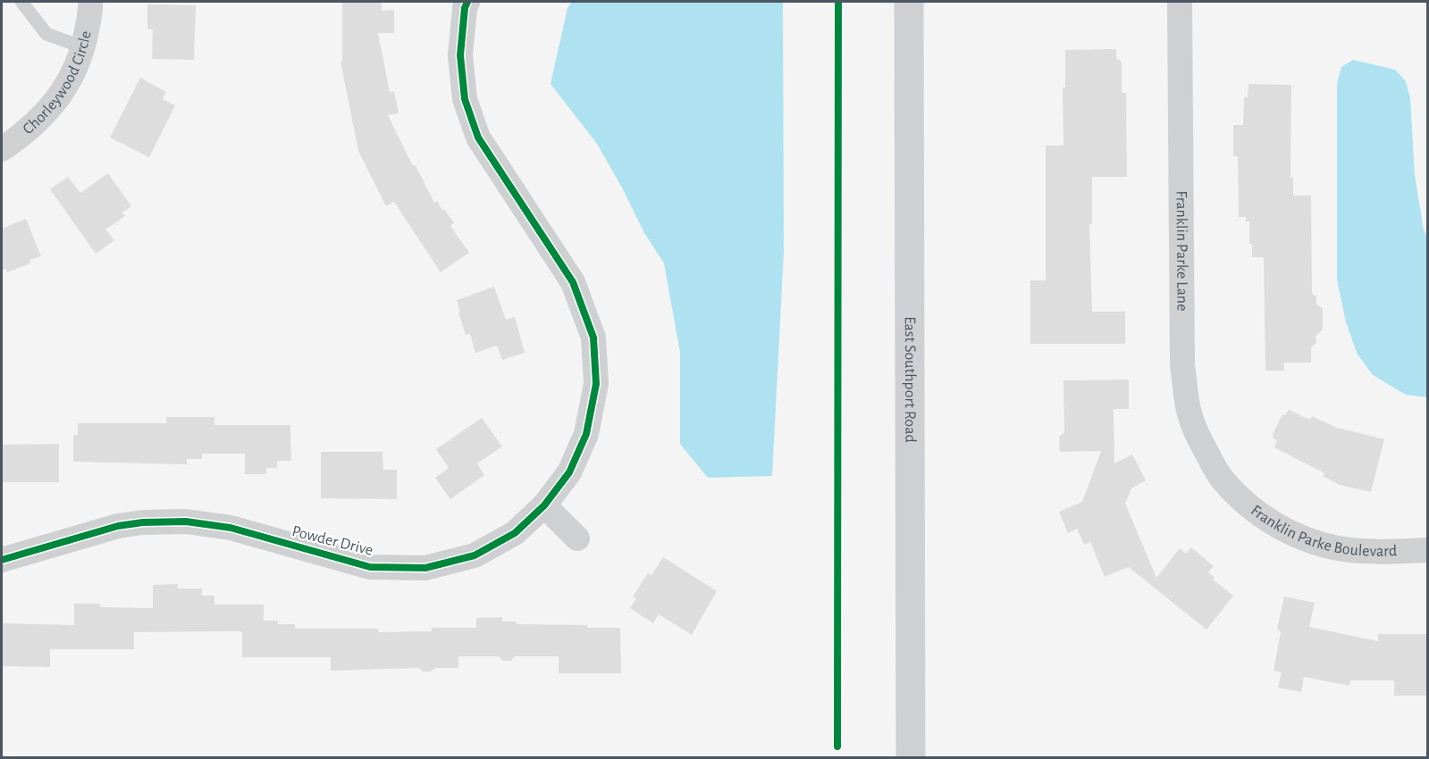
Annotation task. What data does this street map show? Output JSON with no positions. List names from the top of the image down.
{
  "streets": {
    "main road": ["East Southport Road"],
    "street": [
      "Chorleywood Circle",
      "Franklin Parke Lane",
      "Franklin Parke Boulevard",
      "Powder Drive"
    ]
  },
  "crossings": [
    ["Franklin Parke Lane", "Franklin Parke Boulevard"]
  ]
}
